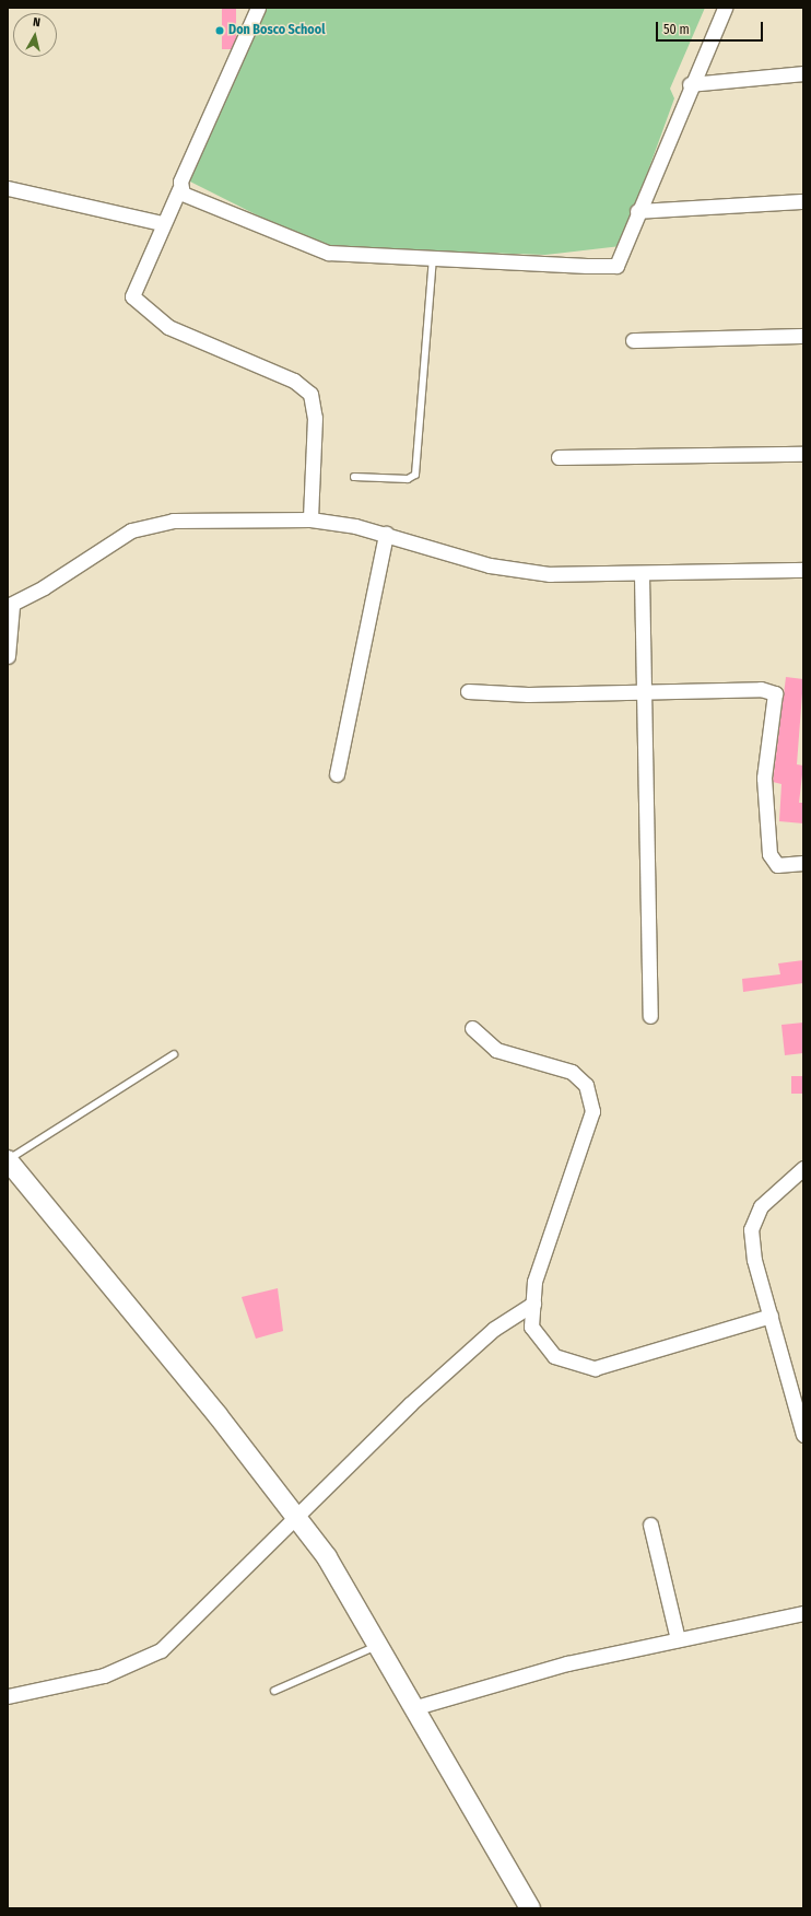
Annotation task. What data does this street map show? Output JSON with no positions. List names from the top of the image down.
{
  "places": ["Don Bosco School"],
  "scale_bar": "50 m",
  "north": "top"
}
